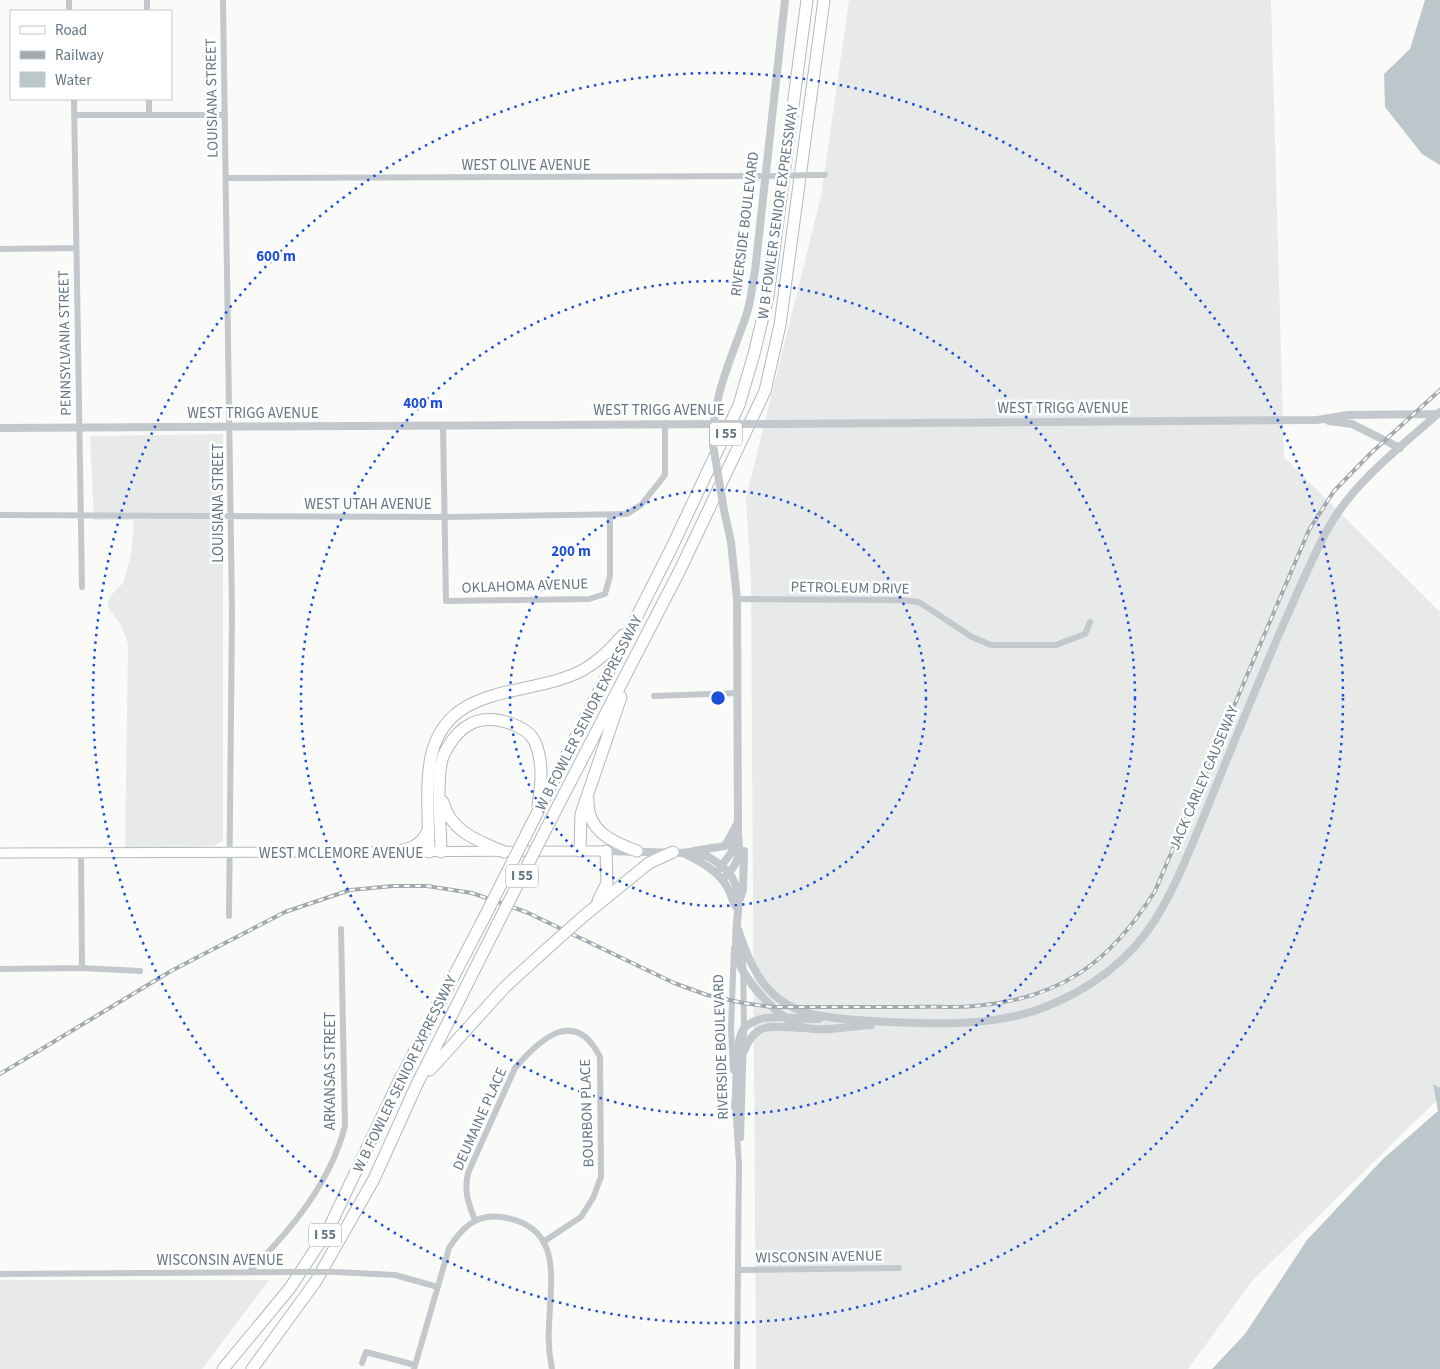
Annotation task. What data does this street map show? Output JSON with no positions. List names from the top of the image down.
{
  "streets": {
    "highway": ["W B FOWLER SENIOR EXPRESSWAY", "I 55"],
    "main road": ["WEST MCLEMORE AVENUE"],
    "street": [
      "LOUISIANA STREET",
      "WEST OLIVE AVENUE",
      "RIVERSIDE BOULEVARD",
      "PENNSYLVANIA STREET",
      "WEST TRIGG AVENUE",
      "WEST UTAH AVENUE",
      "OKLAHOMA AVENUE",
      "PETROLEUM DRIVE",
      "JACK CARLEY CAUSEWAY",
      "ARKANSAS STREET",
      "BOURBON PLACE",
      "DEUMAINE PLACE",
      "WISCONSIN AVENUE"
    ]
  },
  "crossings": [
    ["LOUISIANA STREET", "WEST OLIVE AVENUE"],
    ["LOUISIANA STREET", "WEST TRIGG AVENUE"],
    ["LOUISIANA STREET", "WEST UTAH AVENUE"],
    ["LOUISIANA STREET", "WEST MCLEMORE AVENUE"],
    ["WEST OLIVE AVENUE", "RIVERSIDE BOULEVARD"],
    ["RIVERSIDE BOULEVARD", "WEST TRIGG AVENUE"],
    ["RIVERSIDE BOULEVARD", "PETROLEUM DRIVE"],
    ["RIVERSIDE BOULEVARD", "JACK CARLEY CAUSEWAY"],
    ["RIVERSIDE BOULEVARD", "WEST MCLEMORE AVENUE"],
    ["RIVERSIDE BOULEVARD", "WISCONSIN AVENUE"],
    ["PENNSYLVANIA STREET", "WEST TRIGG AVENUE"],
    ["PENNSYLVANIA STREET", "WEST UTAH AVENUE"],
    ["WEST TRIGG AVENUE", "WEST UTAH AVENUE"],
    ["WEST UTAH AVENUE", "OKLAHOMA AVENUE"],
    ["ARKANSAS STREET", "WISCONSIN AVENUE"],
    ["BOURBON PLACE", "DEUMAINE PLACE"]
  ],
  "legend": ["Road", "Railway", "Water"],
  "rings": ["600 m", "400 m", "200 m"]
}
